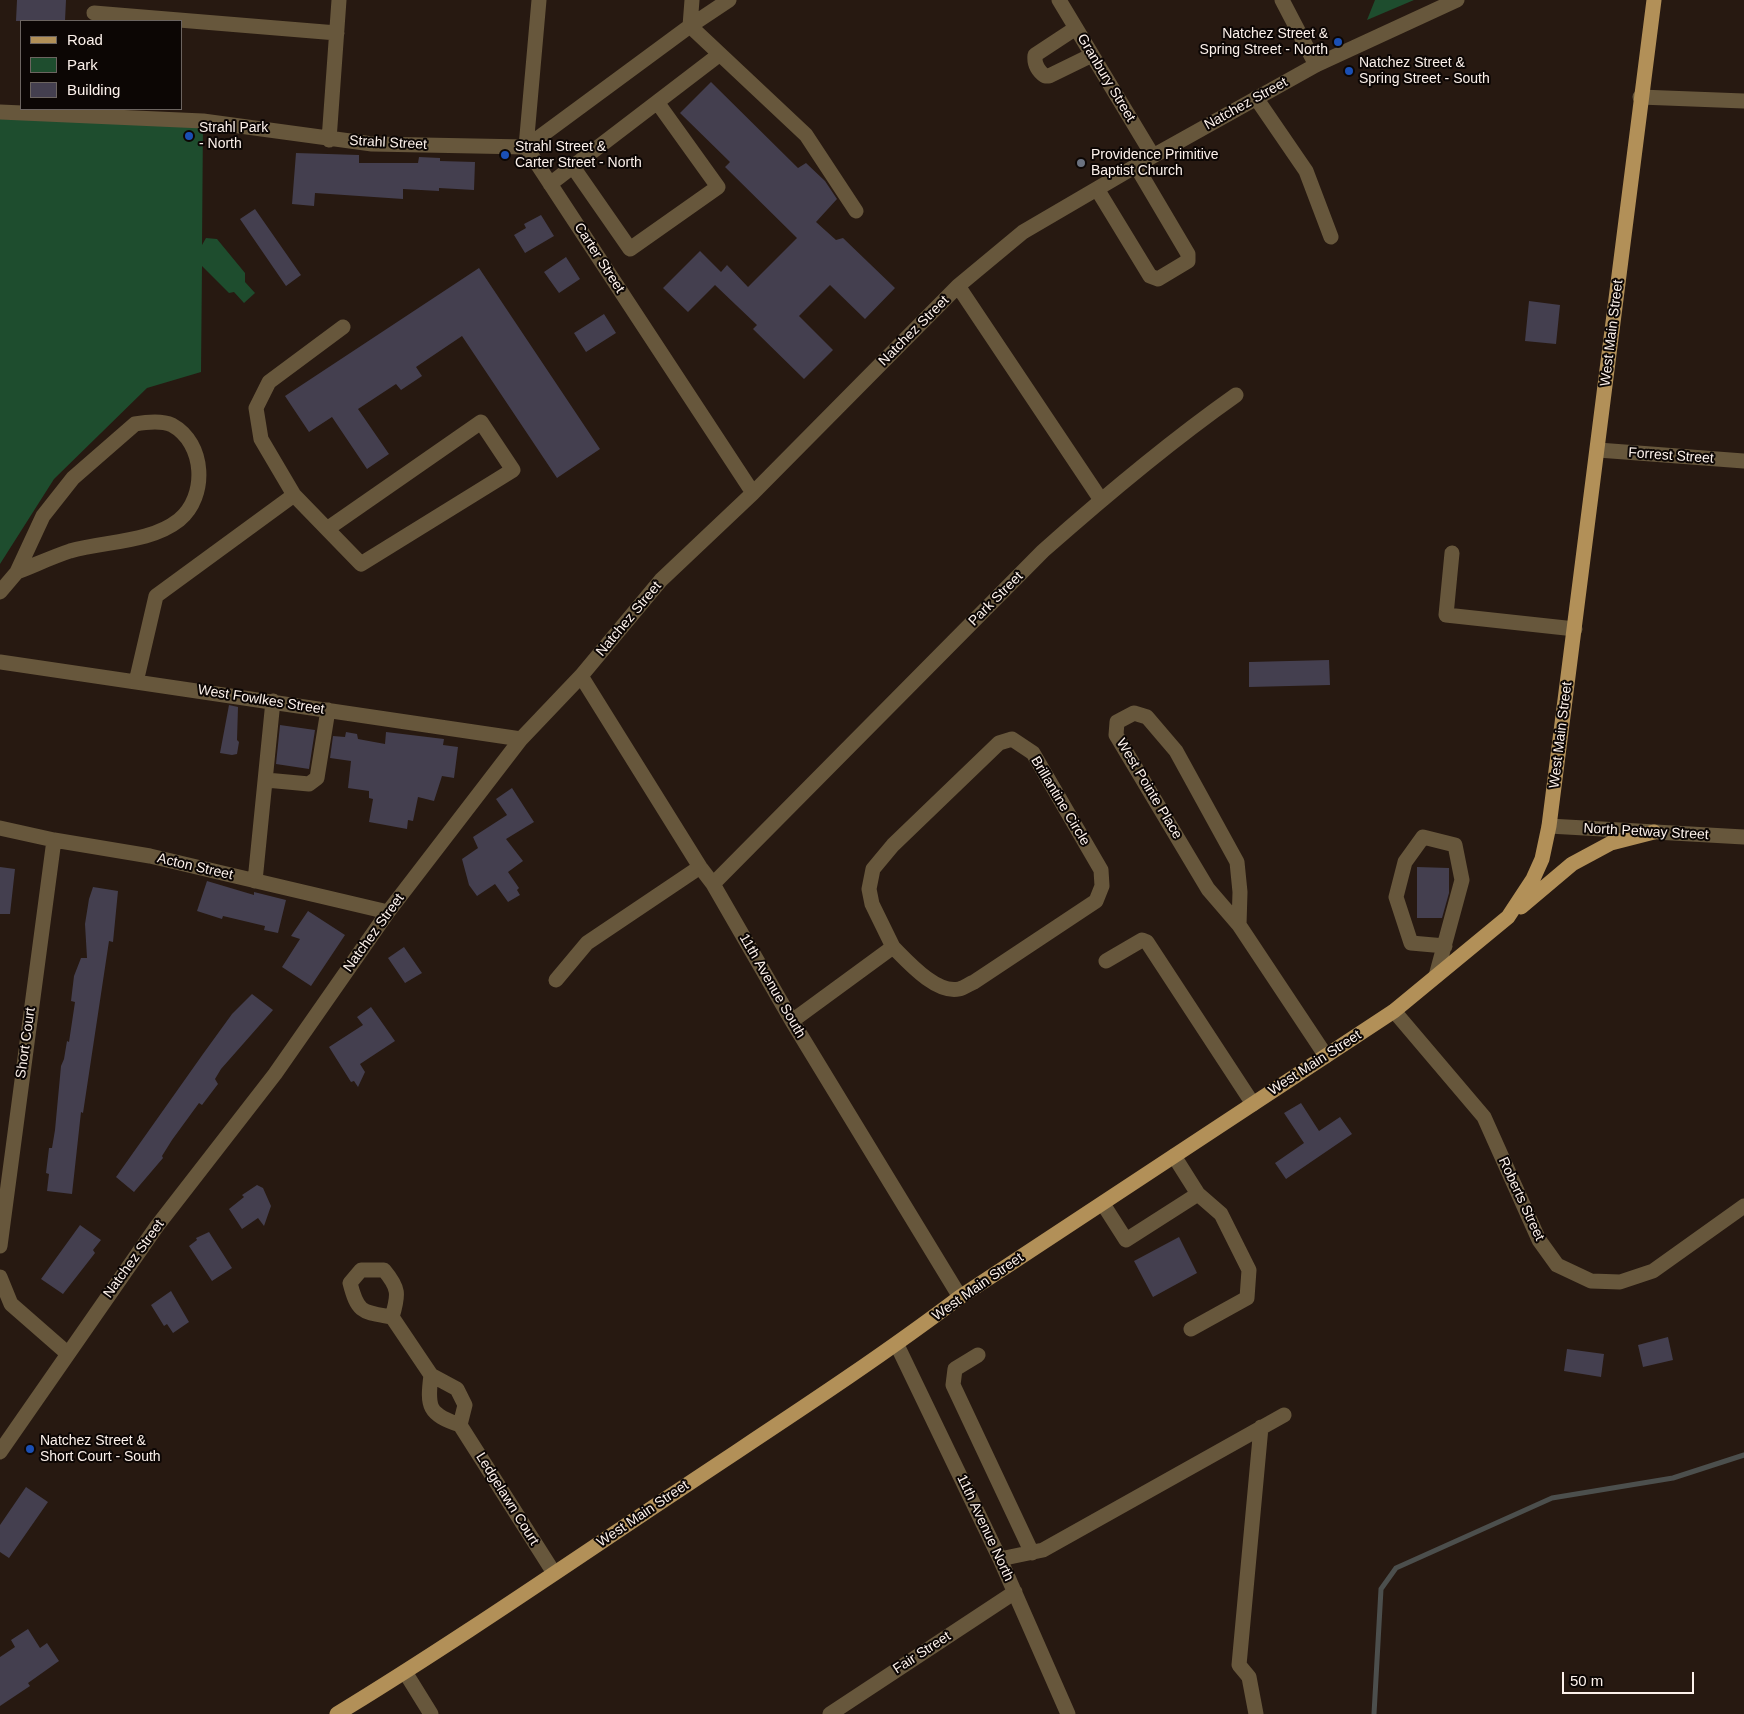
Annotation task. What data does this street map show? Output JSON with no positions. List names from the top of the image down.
{
  "streets": {
    "main road": ["West Main Street"],
    "street": [
      "Granbury Street",
      "Natchez Street",
      "Strahl Street",
      "Carter Street",
      "Forrest Street",
      "Park Street",
      "West Fowlkes Street",
      "West Pointe Place",
      "Brillantine Circle",
      "North Petway Street",
      "Acton Street",
      "11th Avenue South",
      "Short Court",
      "Roberts Street",
      "Ledgelawn Court",
      "11th Avenue North",
      "Fair Street"
    ]
  },
  "crossings": [
    ["Granbury Street", "Natchez Street"],
    ["Natchez Street", "Carter Street"],
    ["Natchez Street", "West Fowlkes Street"],
    ["Natchez Street", "Acton Street"],
    ["Natchez Street", "11th Avenue South"],
    ["Strahl Street", "Carter Street"],
    ["West Main Street", "Forrest Street"],
    ["West Main Street", "West Pointe Place"],
    ["West Main Street", "North Petway Street"],
    ["West Main Street", "11th Avenue South"],
    ["West Main Street", "Roberts Street"],
    ["West Main Street", "Ledgelawn Court"],
    ["West Main Street", "11th Avenue North"],
    ["Park Street", "11th Avenue South"],
    ["Acton Street", "Short Court"],
    ["11th Avenue North", "Fair Street"]
  ],
  "places": [
    "Natchez Street & Spring Street - North",
    "Natchez Street & Spring Street - South",
    "Strahl Park - North",
    "Strahl Street & Carter Street - North",
    "Providence Primitive Baptist Church",
    "Natchez Street & Short Court - South"
  ],
  "legend": ["Road", "Park", "Building"],
  "scale_bar": "50 m"
}
